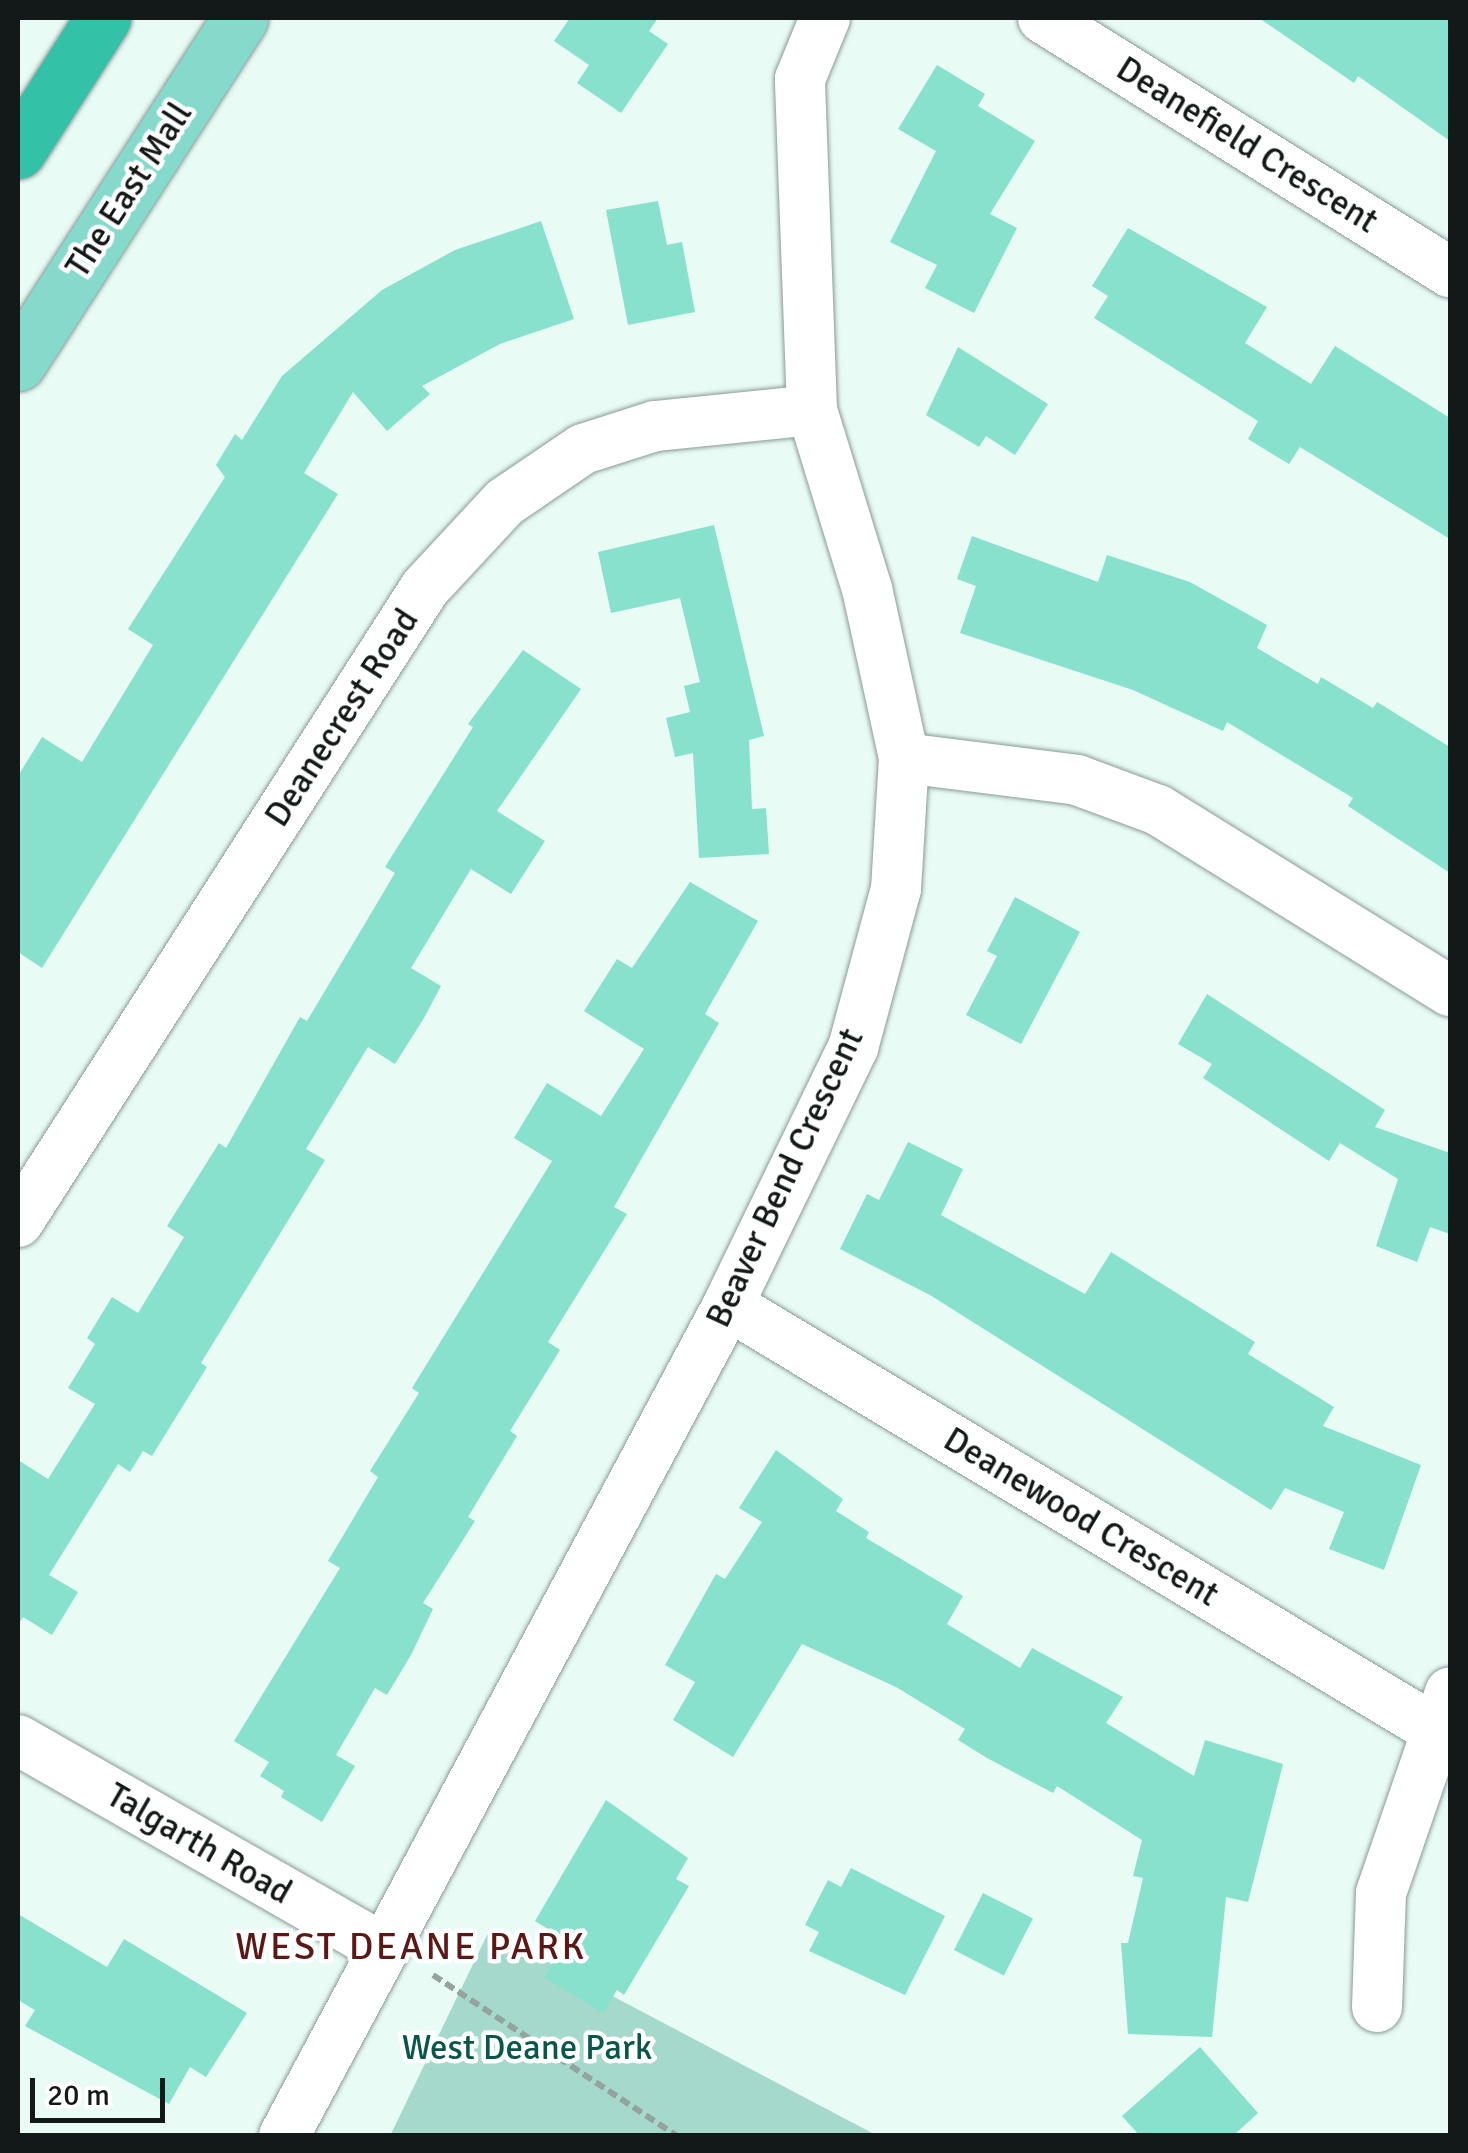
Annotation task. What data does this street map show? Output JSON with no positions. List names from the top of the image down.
{
  "streets": {
    "main road": ["The East Mall"],
    "street": [
      "Deanefield Crescent",
      "Deanecrest Road",
      "Beaver Bend Crescent",
      "Deanewood Crescent",
      "Talgarth Road"
    ]
  },
  "crossings": [
    ["Deanecrest Road", "Beaver Bend Crescent"],
    ["Beaver Bend Crescent", "Deanewood Crescent"],
    ["Beaver Bend Crescent", "Talgarth Road"]
  ],
  "districts": ["WEST DEANE PARK"],
  "parks": ["West Deane Park"],
  "scale_bar": "20 m"
}
